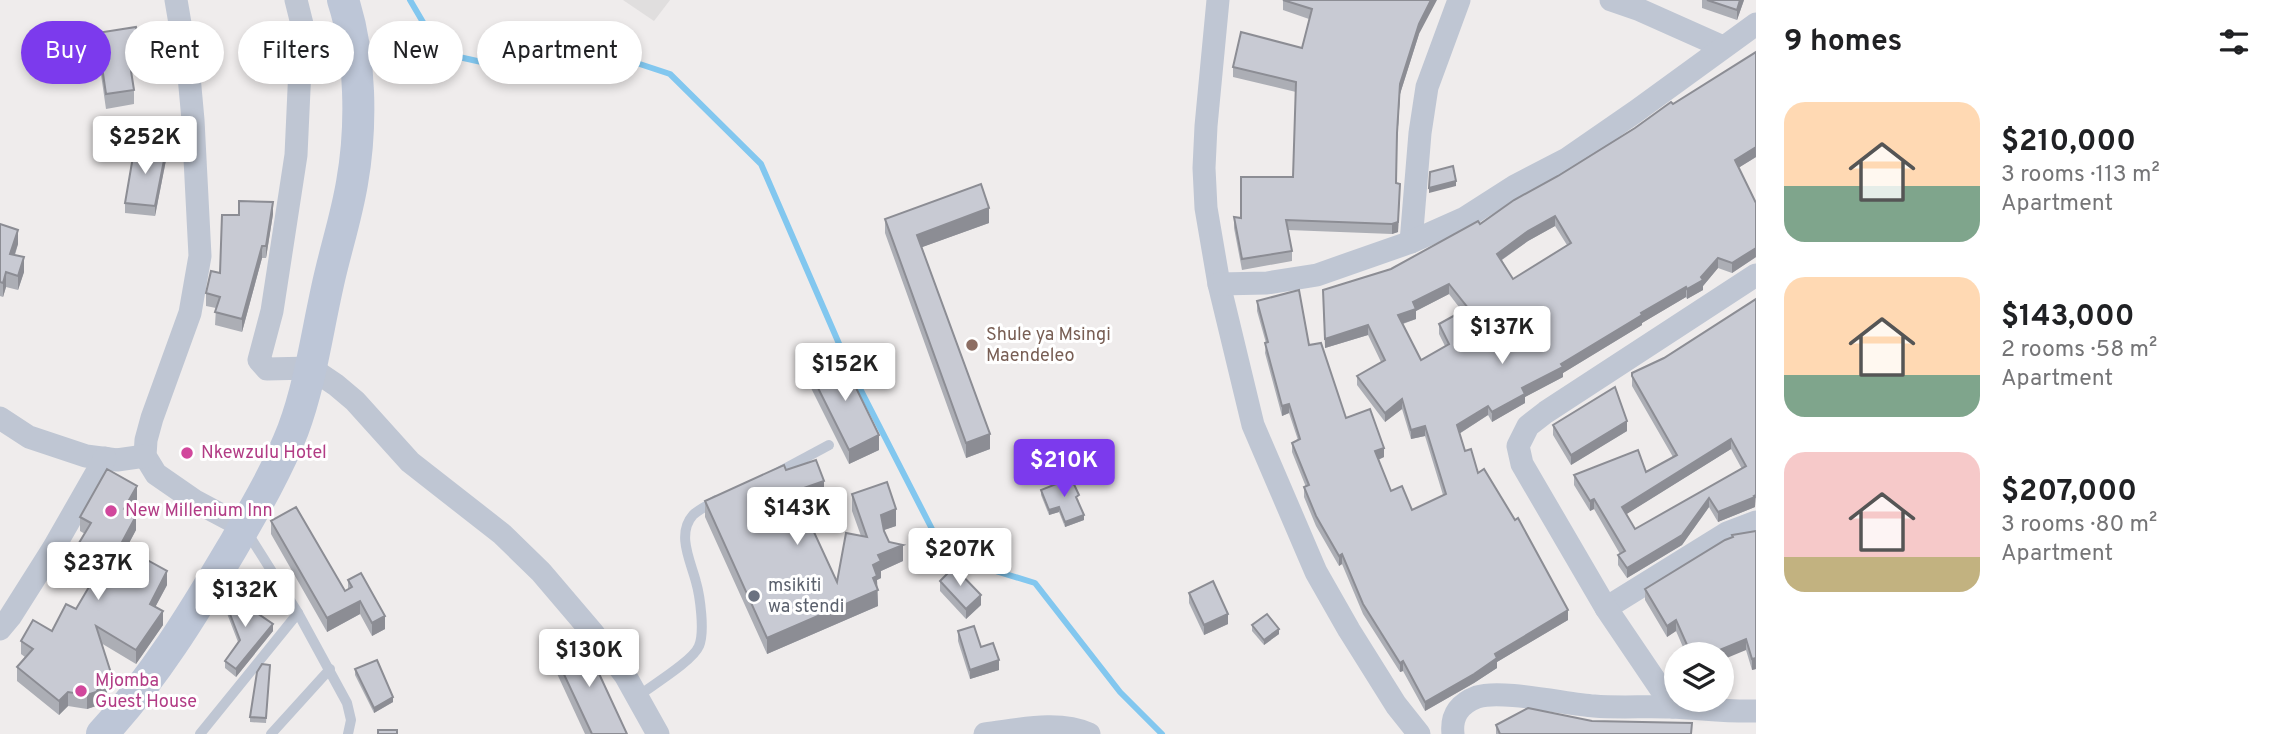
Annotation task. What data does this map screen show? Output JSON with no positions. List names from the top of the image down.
{
  "places": [
    "Shule ya Msingi Maendeleo",
    "Nkewzulu Hotel",
    "New Millenium Inn",
    "msikiti wa stendi",
    "Mjomba Guest House"
  ],
  "page": {
    "heading": "9 homes",
    "chip": [
      "Buy",
      "Rent",
      "Filters",
      "New",
      "Apartment"
    ],
    "list": [
      {
        "name": "$210,000",
        "note": "3 rooms · 113 m² · Apartment"
      },
      {
        "name": "$143,000",
        "note": "2 rooms · 58 m² · Apartment"
      },
      {
        "name": "$207,000",
        "note": "3 rooms · 80 m² · Apartment"
      }
    ],
    "price": [
      "$252K",
      "$137K",
      "$152K",
      "$210K",
      "$143K",
      "$207K",
      "$237K",
      "$132K",
      "$130K"
    ]
  }
}
